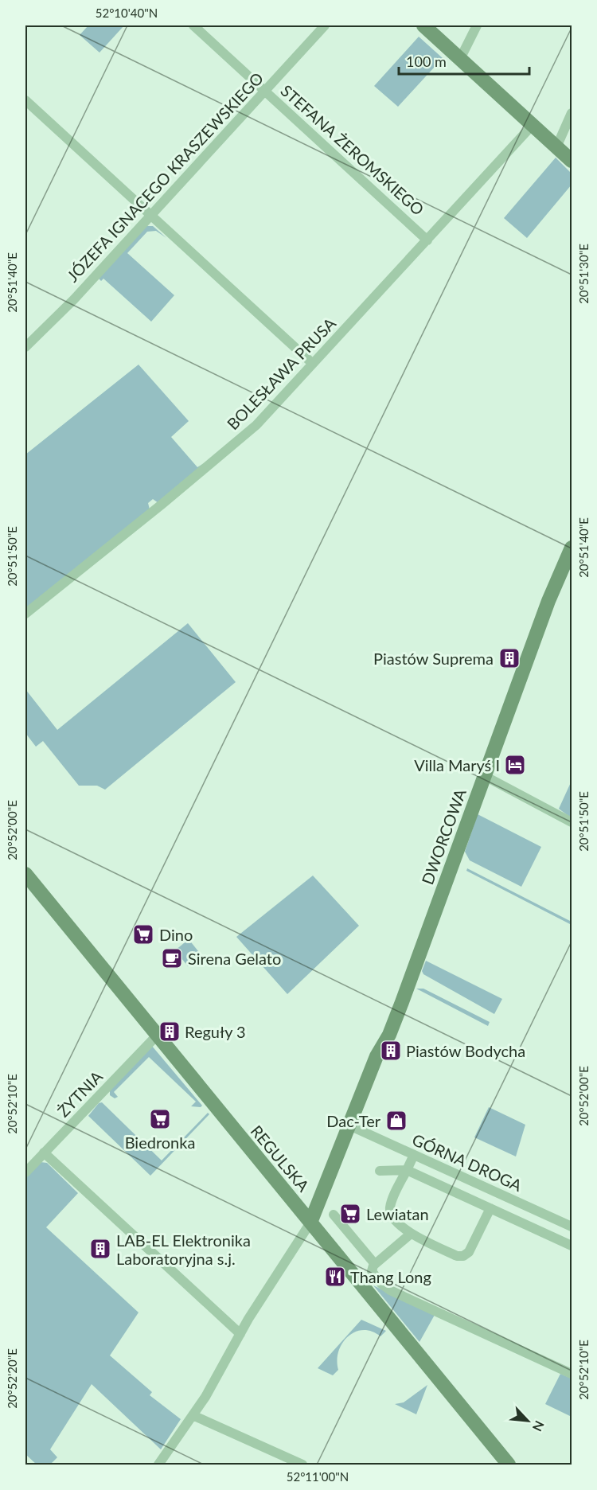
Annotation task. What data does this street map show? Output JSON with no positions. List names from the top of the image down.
{
  "streets": {
    "street": [
      "STEFANA ŻEROMSKIEGO",
      "JÓZEFA IGNACEGO KRASZEWSKIEGO",
      "BOLESŁAWA PRUSA",
      "DWORCOWA",
      "ŻYTNIA",
      "REGULSKA",
      "GÓRNA DROGA"
    ]
  },
  "crossings": [
    ["STEFANA ŻEROMSKIEGO", "JÓZEFA IGNACEGO KRASZEWSKIEGO"],
    ["STEFANA ŻEROMSKIEGO", "BOLESŁAWA PRUSA"],
    ["DWORCOWA", "REGULSKA"],
    ["DWORCOWA", "GÓRNA DROGA"],
    ["ŻYTNIA", "REGULSKA"]
  ],
  "places": {
    "building": [
      "Piastów Suprema",
      "Reguły 3",
      "Piastów Bodycha",
      "LAB-EL Elektronika Laboratoryjna s.j."
    ],
    "hotel": ["Villa Maryś I"],
    "supermarket": ["Dino", "Biedronka", "Lewiatan"],
    "cafe": ["Sirena Gelato"],
    "shop": ["Dac-Ter"],
    "restaurant": ["Thang Long"]
  },
  "scale_bar": "100 m",
  "north": "bottom right",
  "coordinates": [
    "52°10'40\"N",
    "20°51'30\"E",
    "20°51'40\"E",
    "20°51'50\"E",
    "20°52'00\"E",
    "20°52'10\"E",
    "20°52'20\"E",
    "52°11'00\"N"
  ]
}
